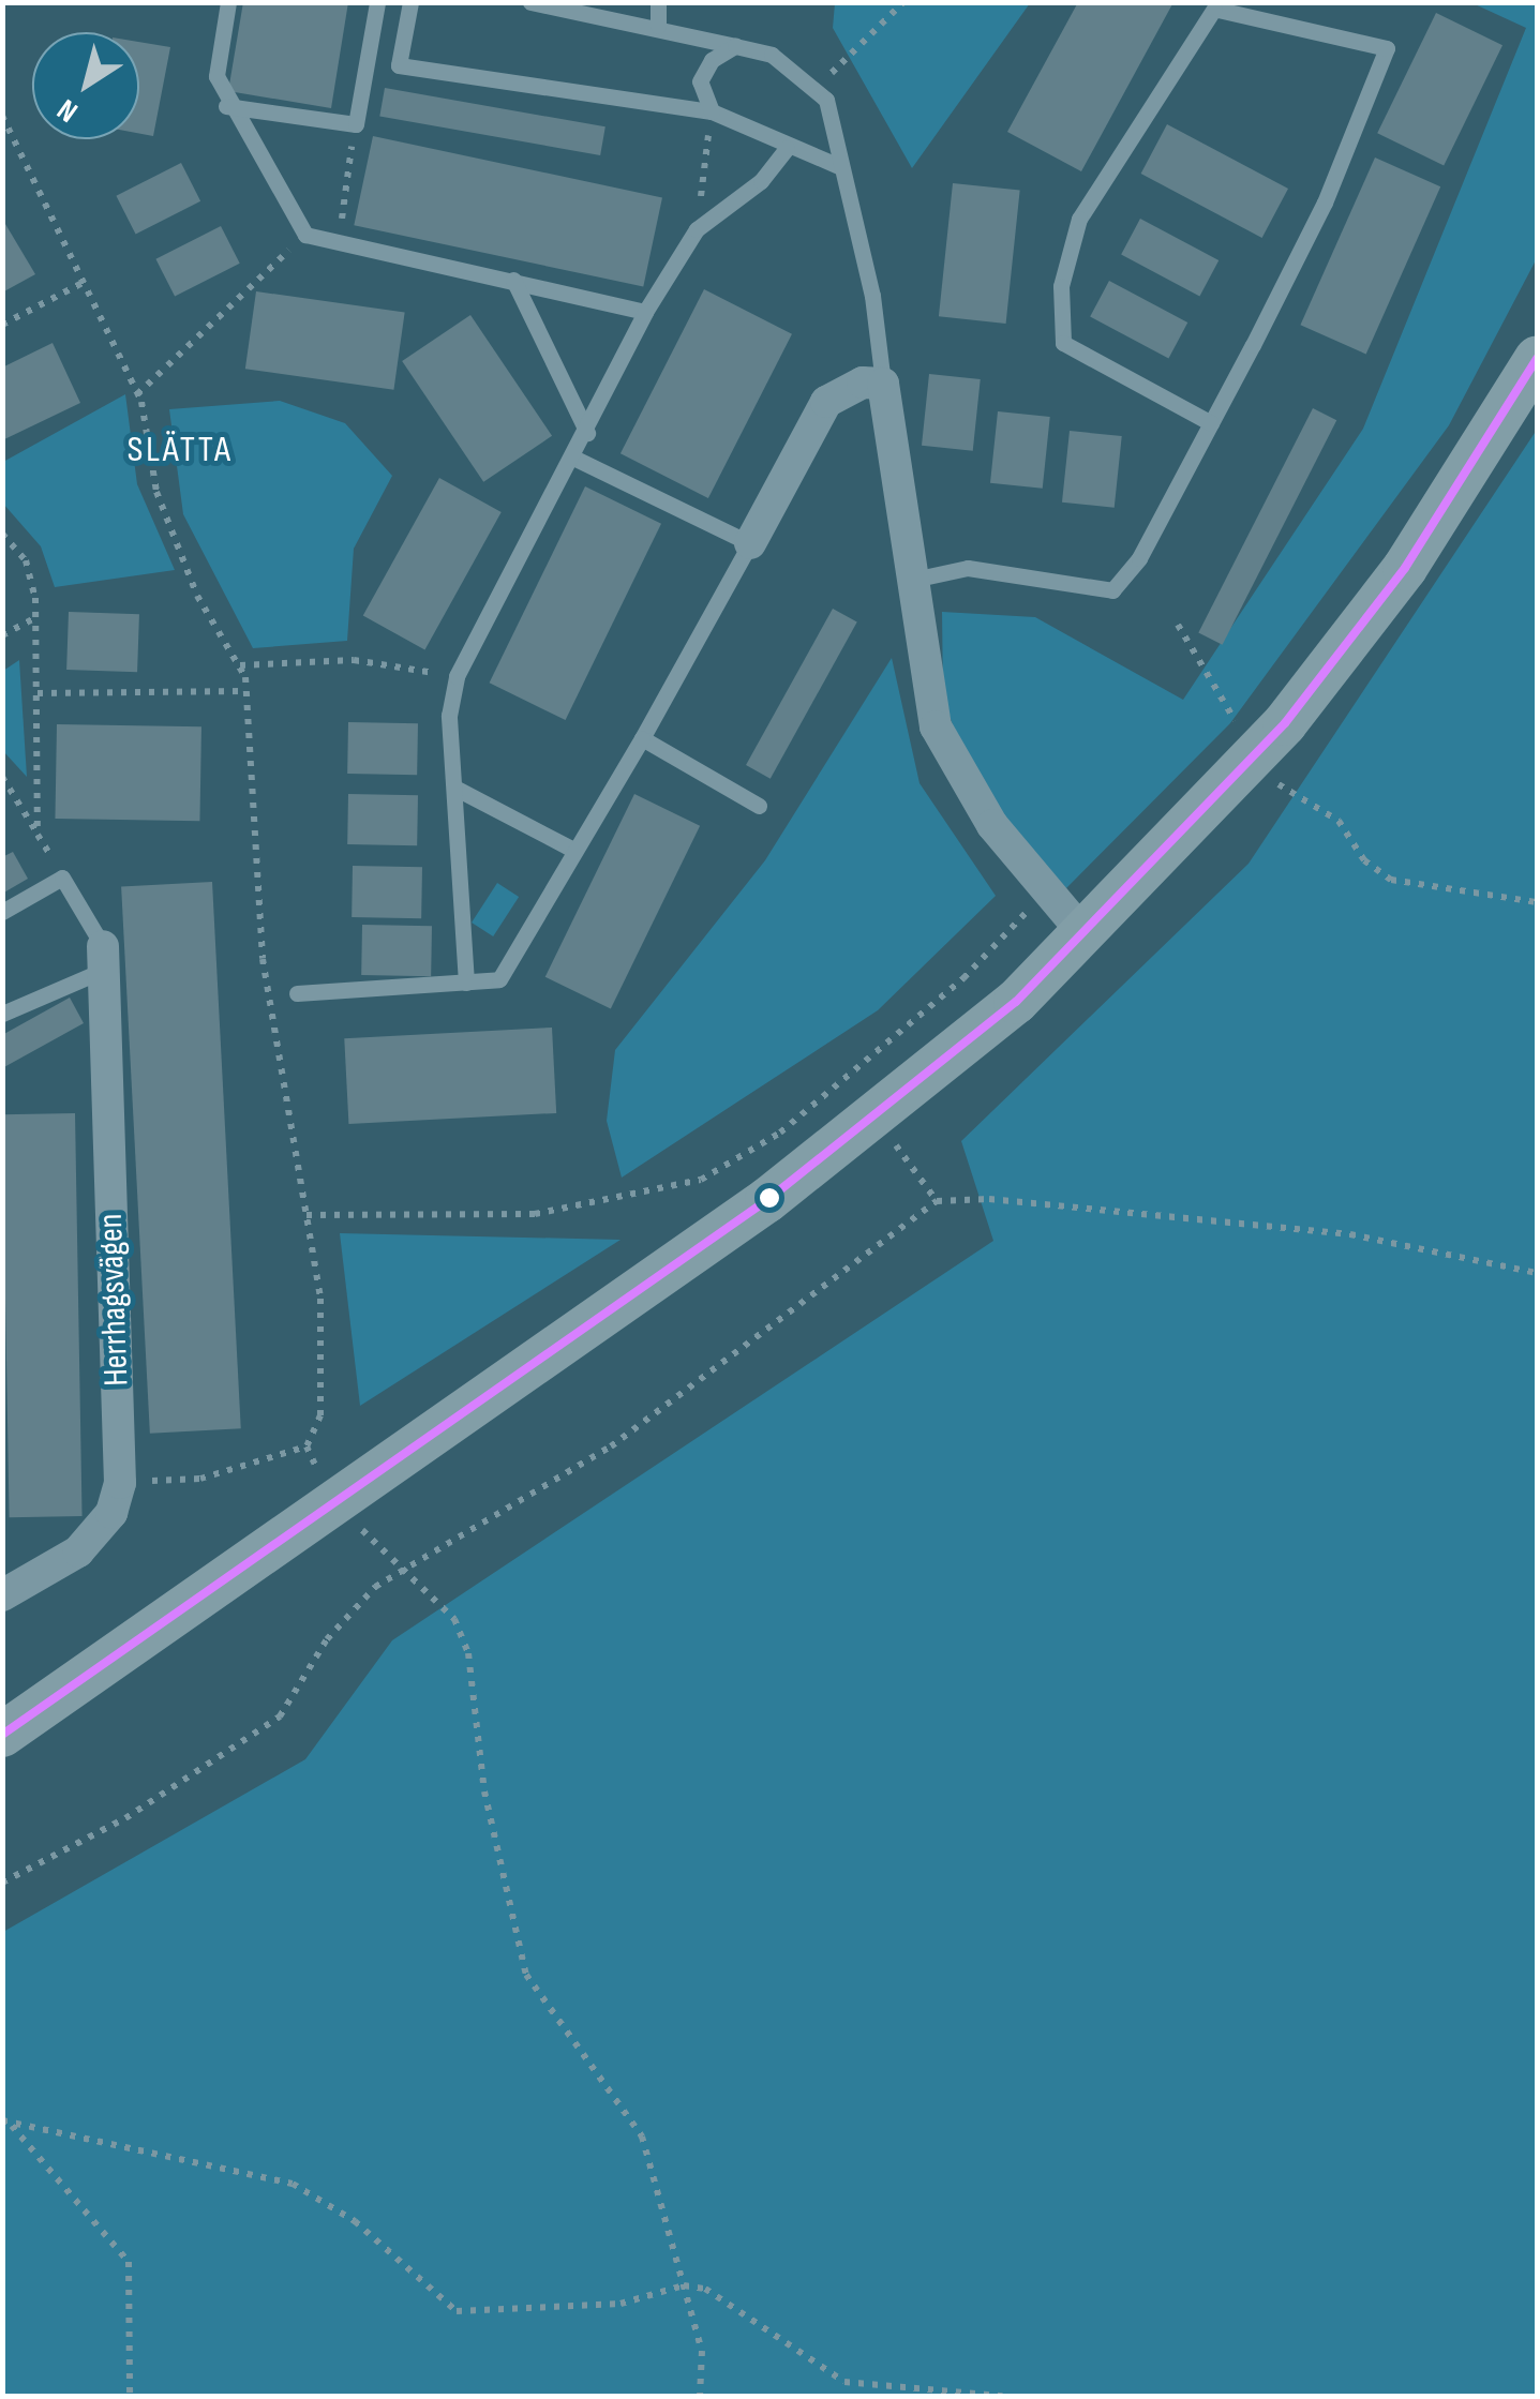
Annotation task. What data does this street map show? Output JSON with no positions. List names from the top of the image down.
{
  "streets": {
    "street": ["Herrhagsvägen"]
  },
  "districts": ["SLÄTTA"],
  "north": "bottom left"
}
